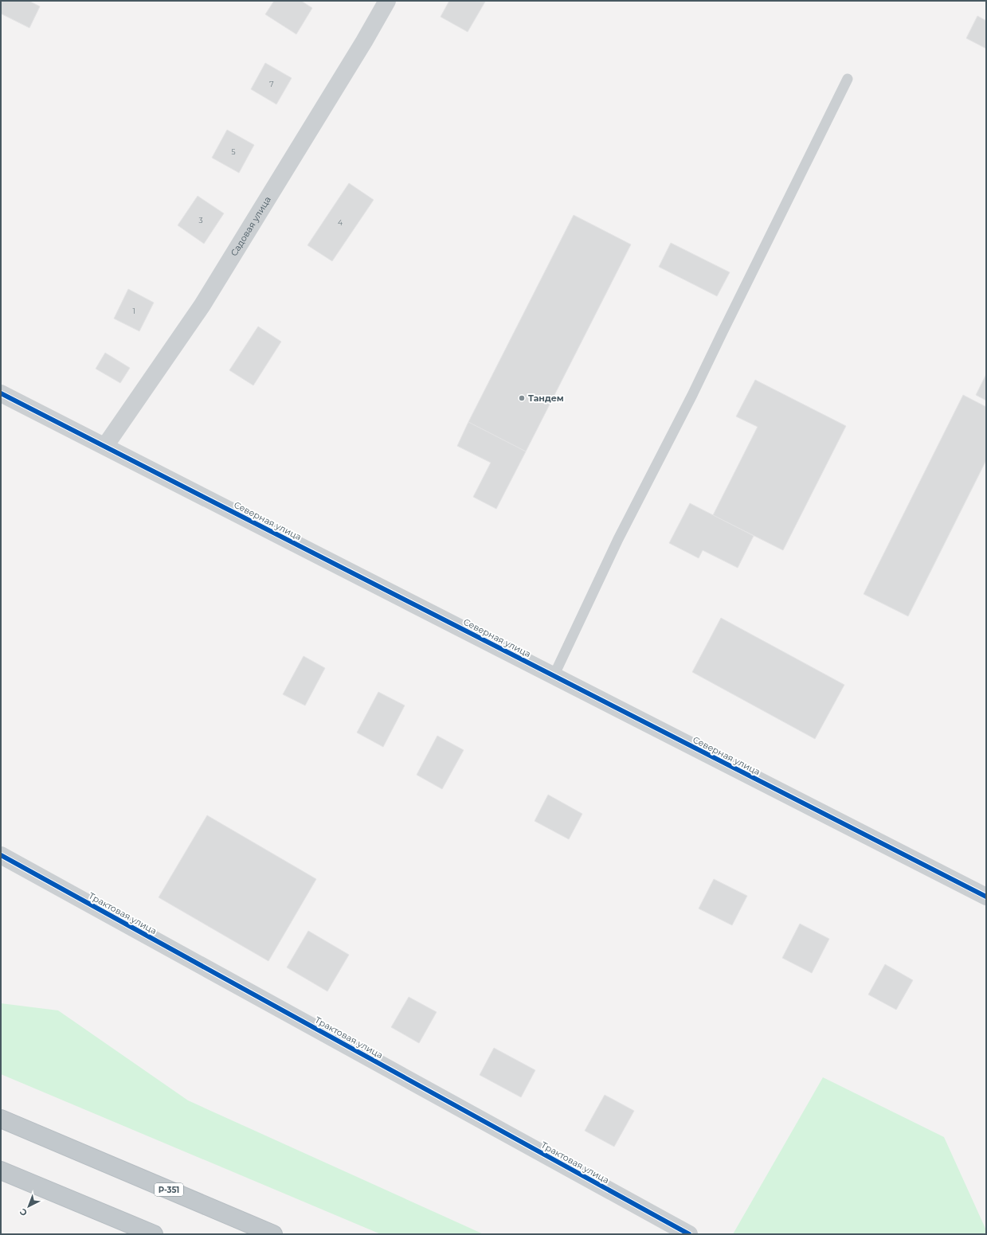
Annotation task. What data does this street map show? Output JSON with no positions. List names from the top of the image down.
{
  "streets": {
    "highway": ["Р-351"],
    "street": ["Садовая улица", "Северная улица", "Трактовая улица"]
  },
  "crossings": [
    ["Садовая улица", "Северная улица"]
  ],
  "places": ["Тандем"],
  "house_numbers": [
    "7",
    "5",
    "3",
    "4",
    "1"
  ],
  "north": "bottom left"
}
